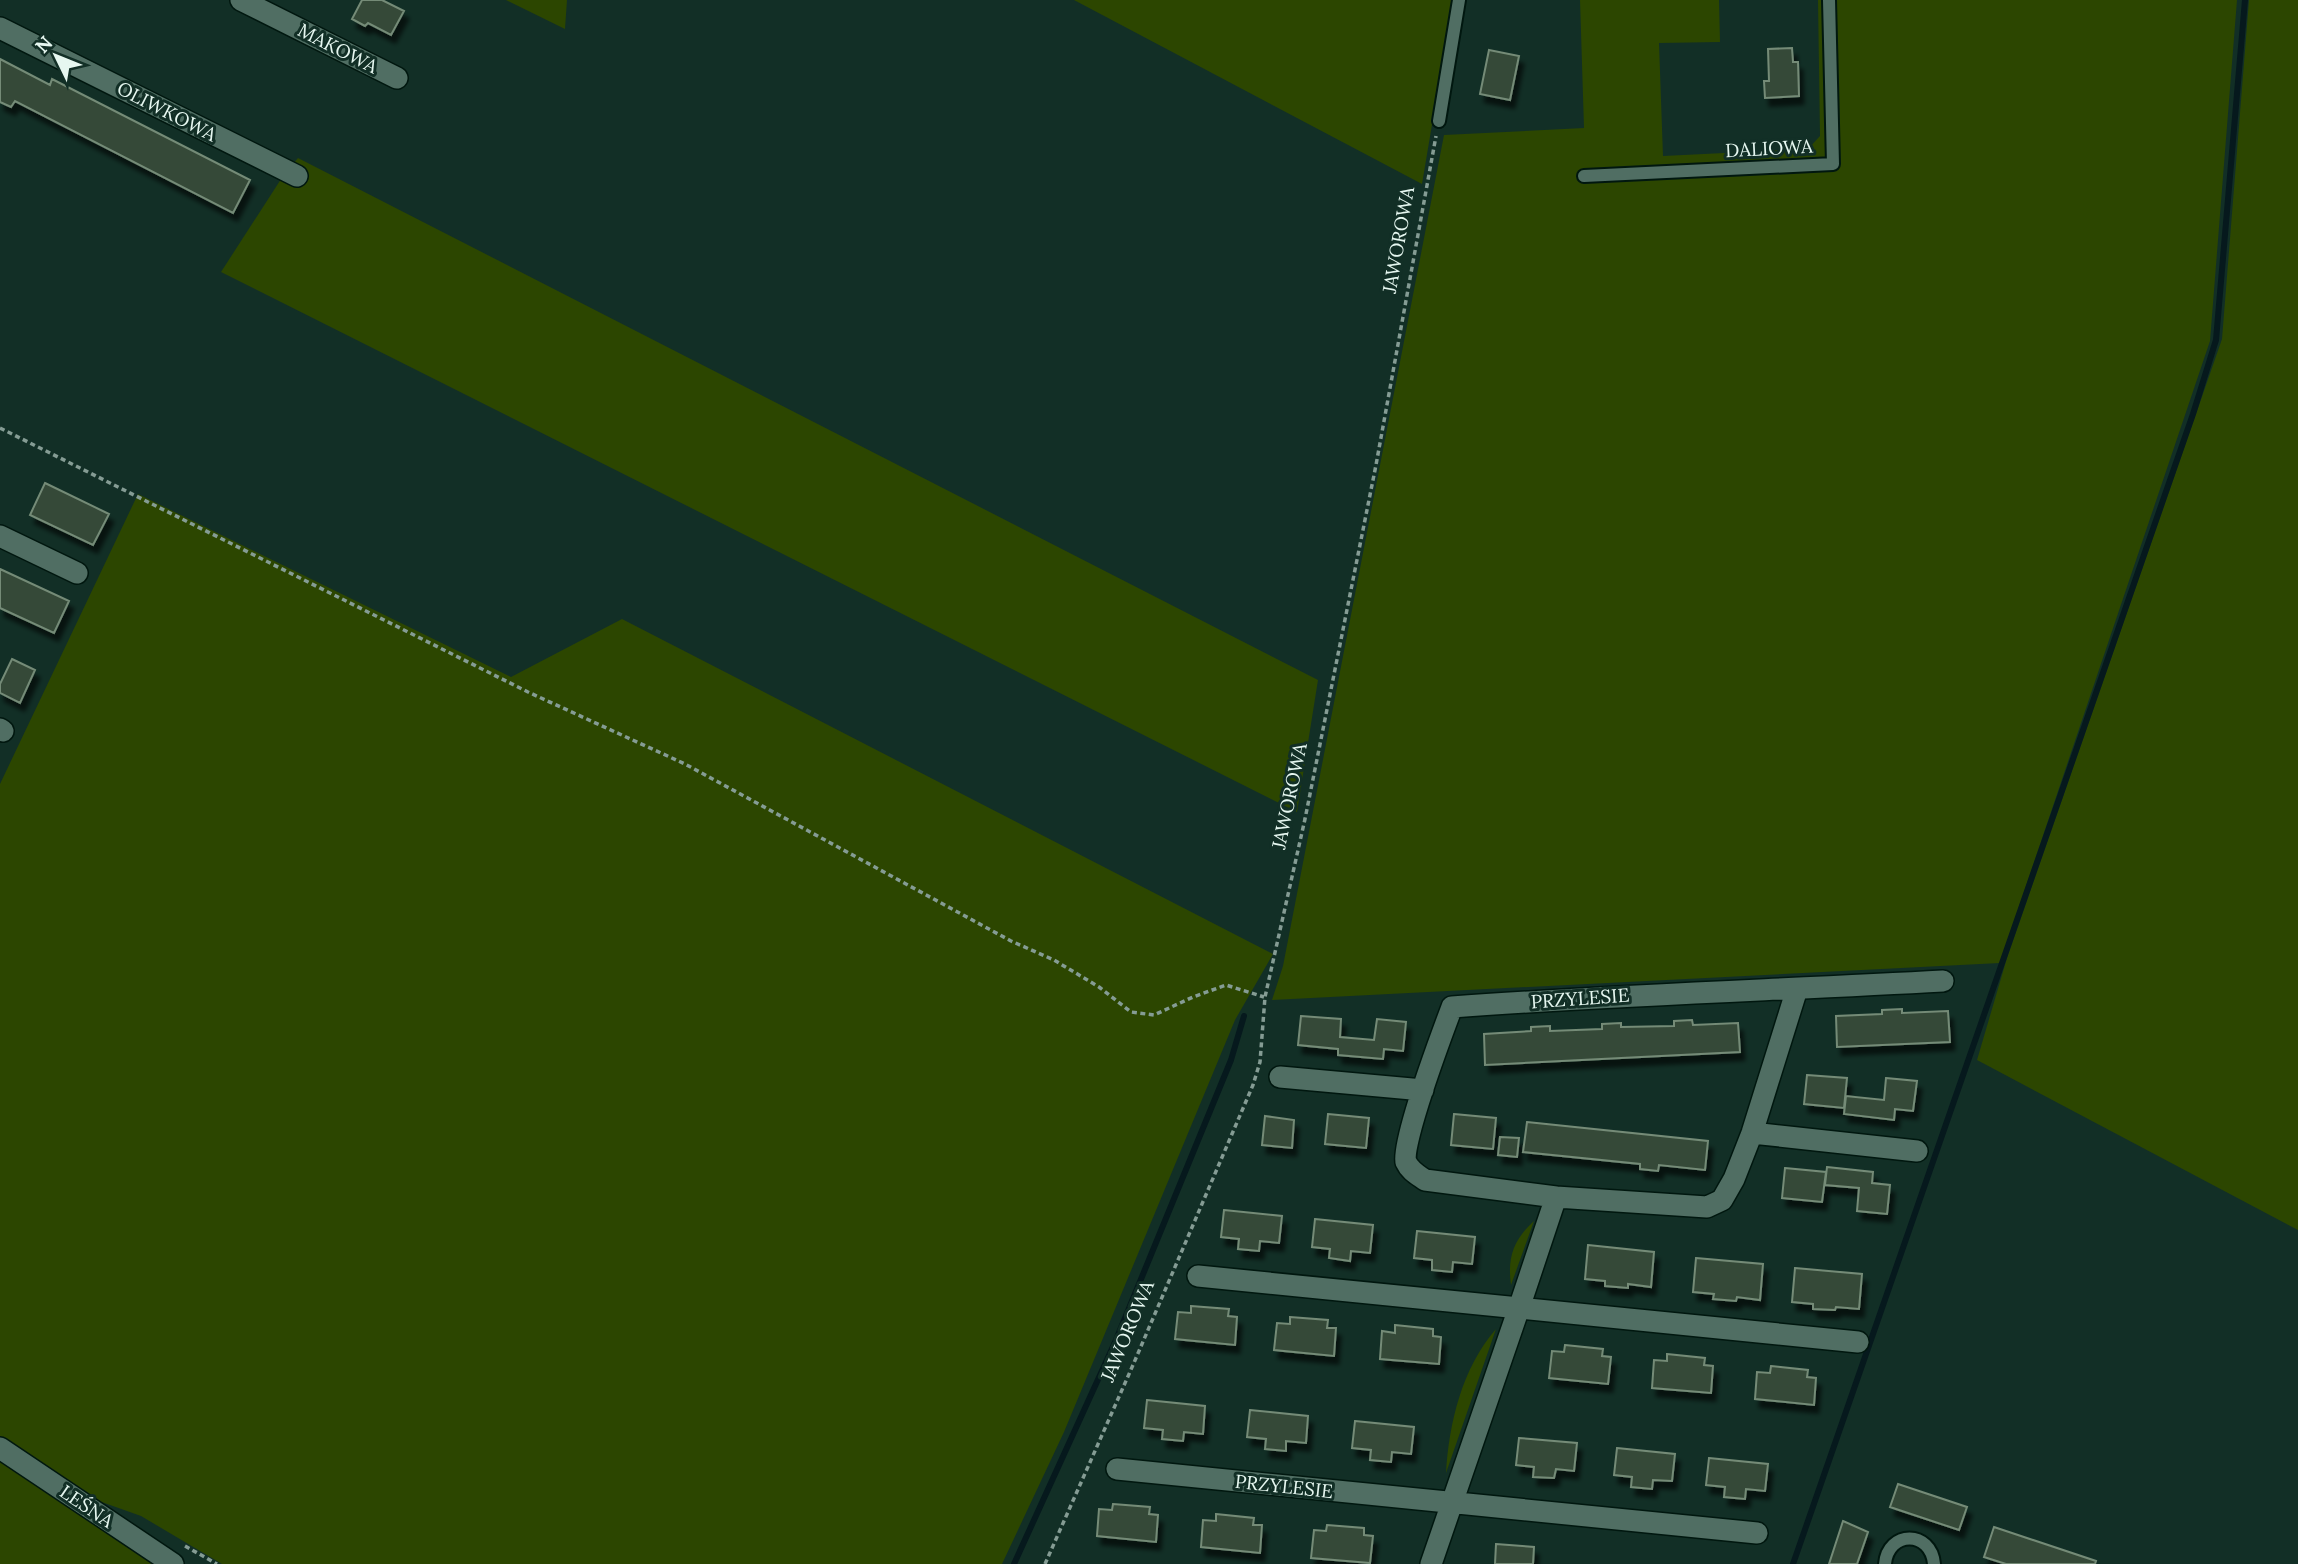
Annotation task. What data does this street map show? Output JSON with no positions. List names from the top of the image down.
{
  "streets": {
    "street": [
      "MAKOWA",
      "OLIWKOWA",
      "PRZYLESIE",
      "LEŚNA"
    ],
    "lane": ["DALIOWA"],
    "path": ["JAWOROWA"]
  },
  "north": "top left"
}
